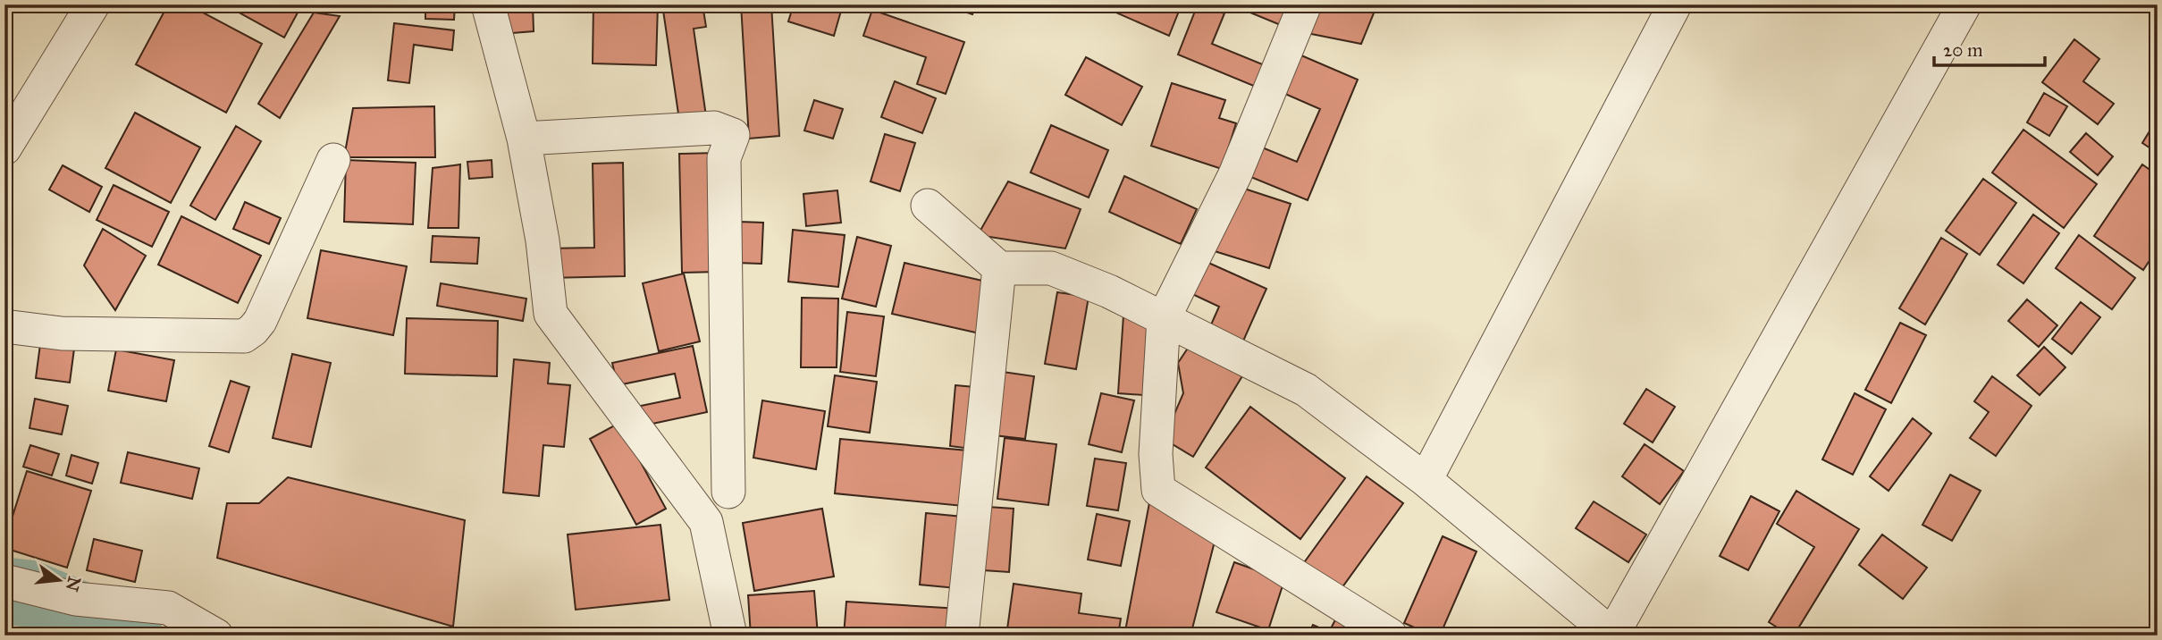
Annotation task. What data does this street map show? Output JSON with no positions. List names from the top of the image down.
{
  "scale_bar": "20 m",
  "north": "right"
}
